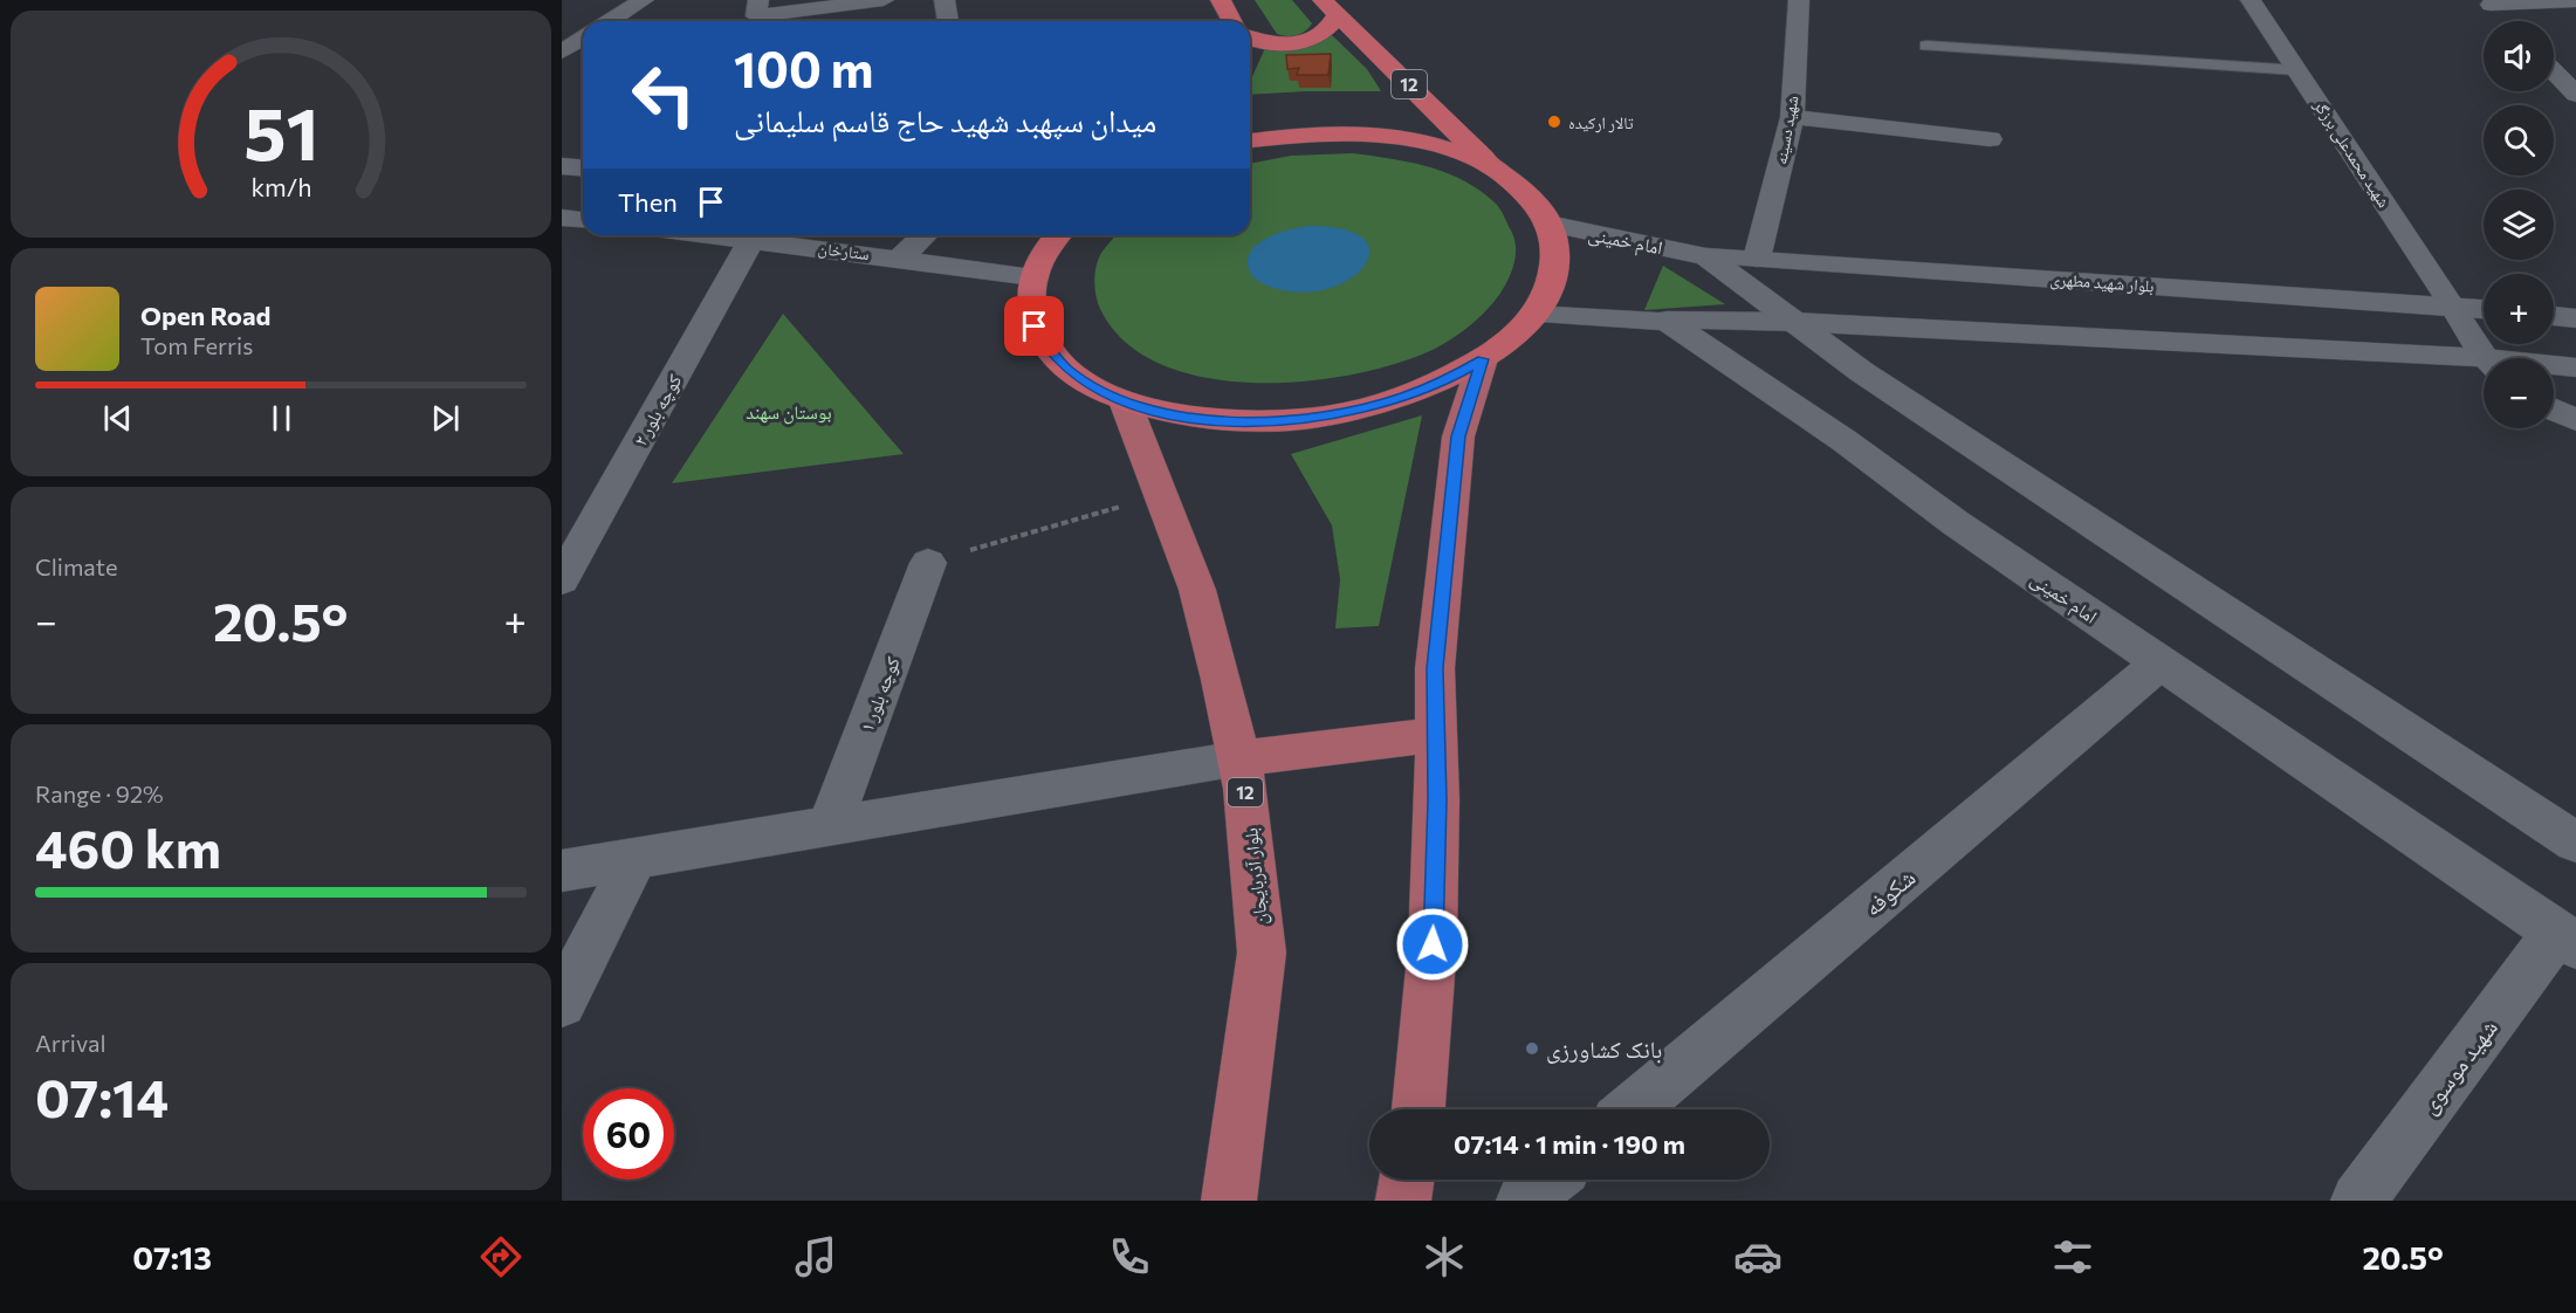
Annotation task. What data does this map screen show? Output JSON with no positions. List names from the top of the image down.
{
  "streets": {
    "highway": ["12"],
    "main road": ["بلوار آذربایجان"],
    "street": [
      "شهید دسینه",
      "شهید محمدعلی برزگر",
      "امام خمینی",
      "ستارخان",
      "بلوار شهید مطهری",
      "کوچه بلور ۲",
      "کوچه بلور ۱",
      "شکوفه",
      "شهید موسوی"
    ]
  },
  "crossings": [
    ["12", "امام خمینی"],
    ["12", "ستارخان"],
    ["12", "بلوار آذربایجان"],
    ["شهید دسینه", "بلوار شهید مطهری"],
    ["شهید محمدعلی برزگر", "بلوار شهید مطهری"],
    ["امام خمینی", "بلوار شهید مطهری"],
    ["امام خمینی", "شکوفه"],
    ["امام خمینی", "شهید موسوی"],
    ["ستارخان", "کوچه بلور ۲"]
  ],
  "parks": ["بوستان سهند"],
  "places": ["تالار ارکیده", "بانک کشاورزی"],
  "page": {
    "map_buttons": ["+", "−"],
    "turn": ["100 m", "میدان سپهبد شهید حاج قاسم سلیمانی"],
    "then": "Then",
    "song": ["Open Road", "Tom Ferris"],
    "tile": [
      "Climate",
      ["Range · 92%", "460 km"],
      ["Arrival", "07:14"]
    ],
    "heat": ["−", "20.5°", "+"],
    "limit": "60",
    "trip": "07:14 · 1 min · 190 m",
    "tabs": ["07:13", "20.5°"],
    "gauge": ["51", "km/h"]
  }
}
